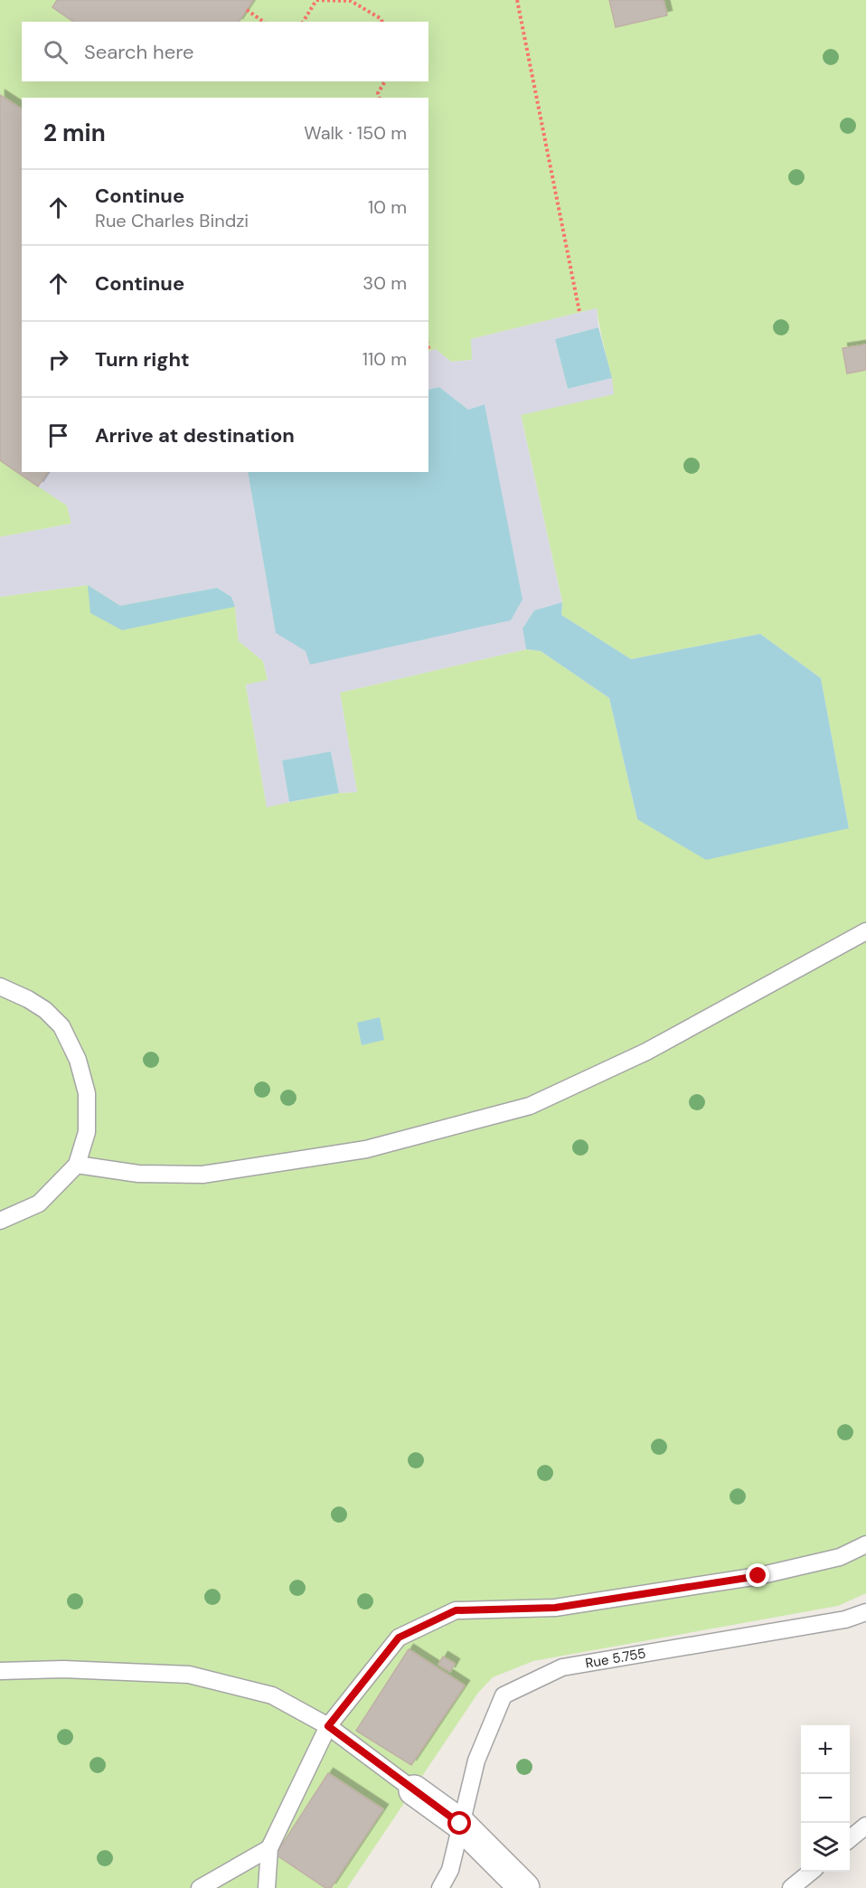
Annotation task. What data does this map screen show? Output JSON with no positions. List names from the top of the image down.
{
  "streets": {
    "lane": ["Rue 5.755"]
  },
  "page": {
    "search": "Search here",
    "heading": ["2 min", "Walk · 150 m"],
    "list": [
      ["Continue", "Rue Charles Bindzi", "10 m"],
      ["Continue", "30 m"],
      ["Turn right", "110 m"],
      "Arrive at destination"
    ],
    "map_buttons": ["+", "−"]
  }
}
